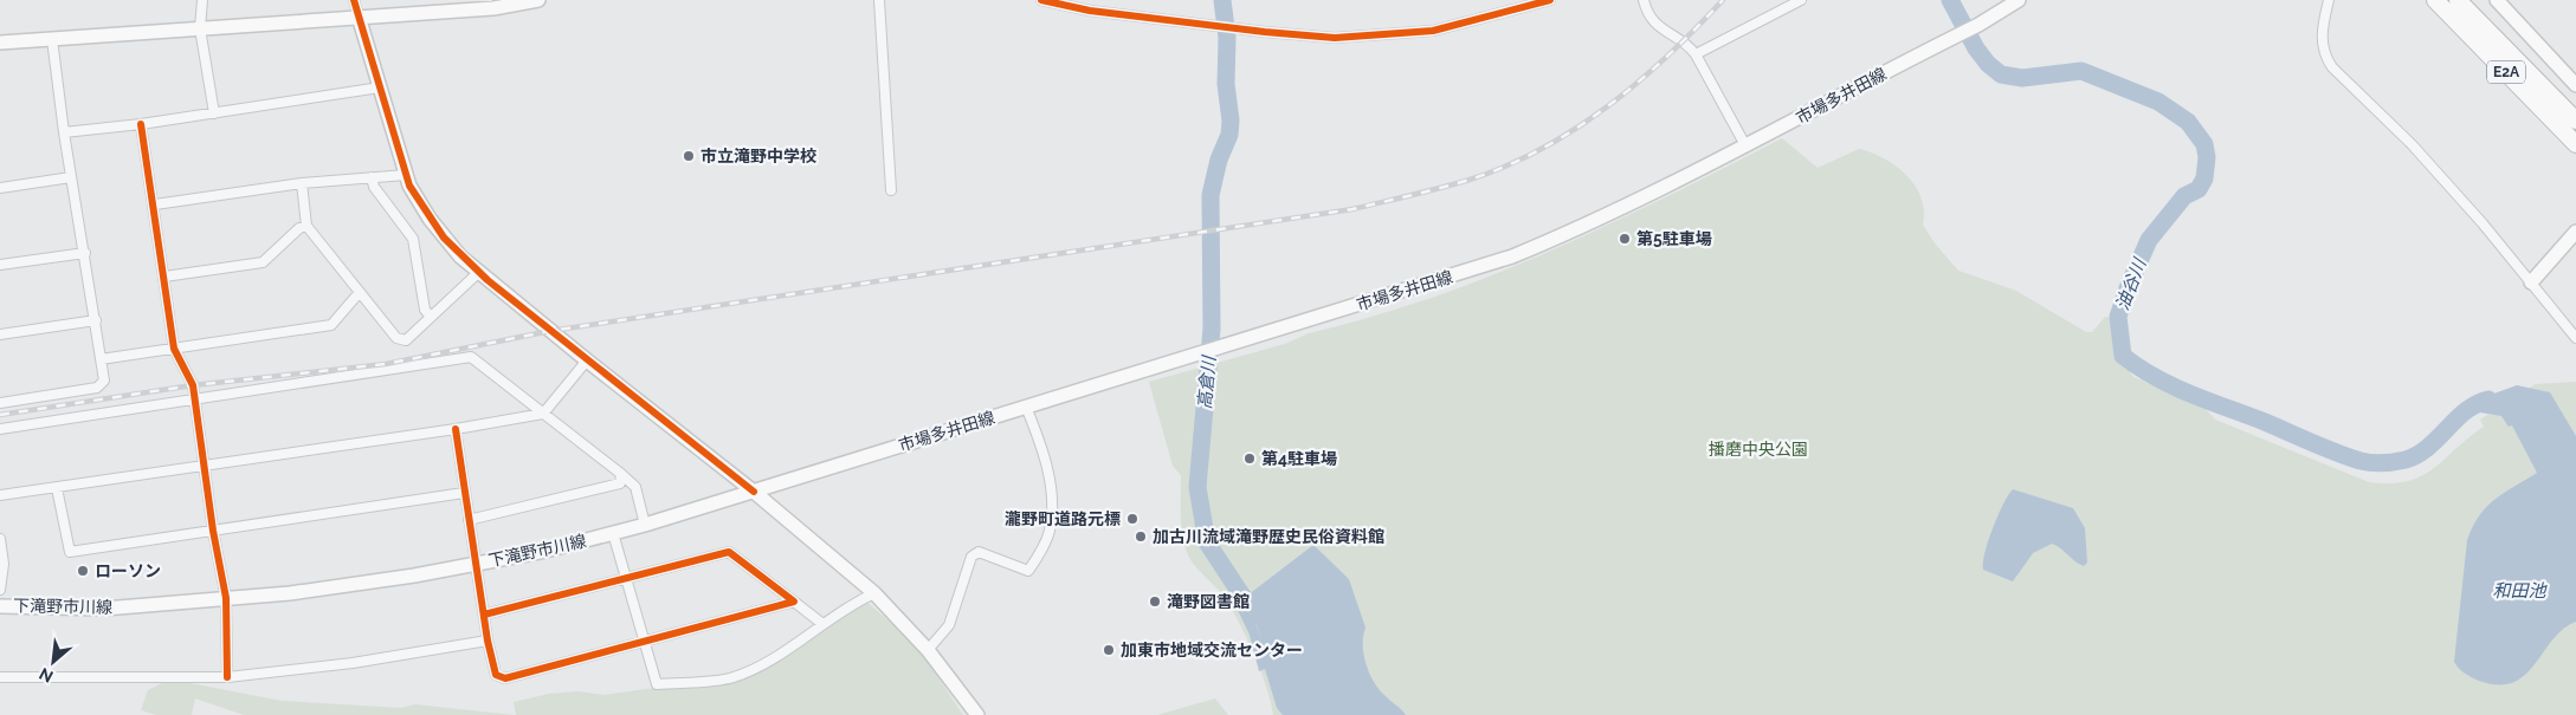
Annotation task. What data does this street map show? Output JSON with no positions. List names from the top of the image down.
{
  "streets": {
    "highway": ["E2A"],
    "main road": ["市場多井田線", "下滝野市川線"]
  },
  "crossings": [
    ["市場多井田線", "下滝野市川線"]
  ],
  "water": ["油谷川", "高倉川", "和田池"],
  "parks": ["播磨中央公園"],
  "places": [
    "市立滝野中学校",
    "第5駐車場",
    "第4駐車場",
    "瀧野町道路元標",
    "加古川流域滝野歴史民俗資料館",
    "ローソン",
    "滝野図書館",
    "加東市地域交流センター"
  ],
  "north": "bottom left"
}
